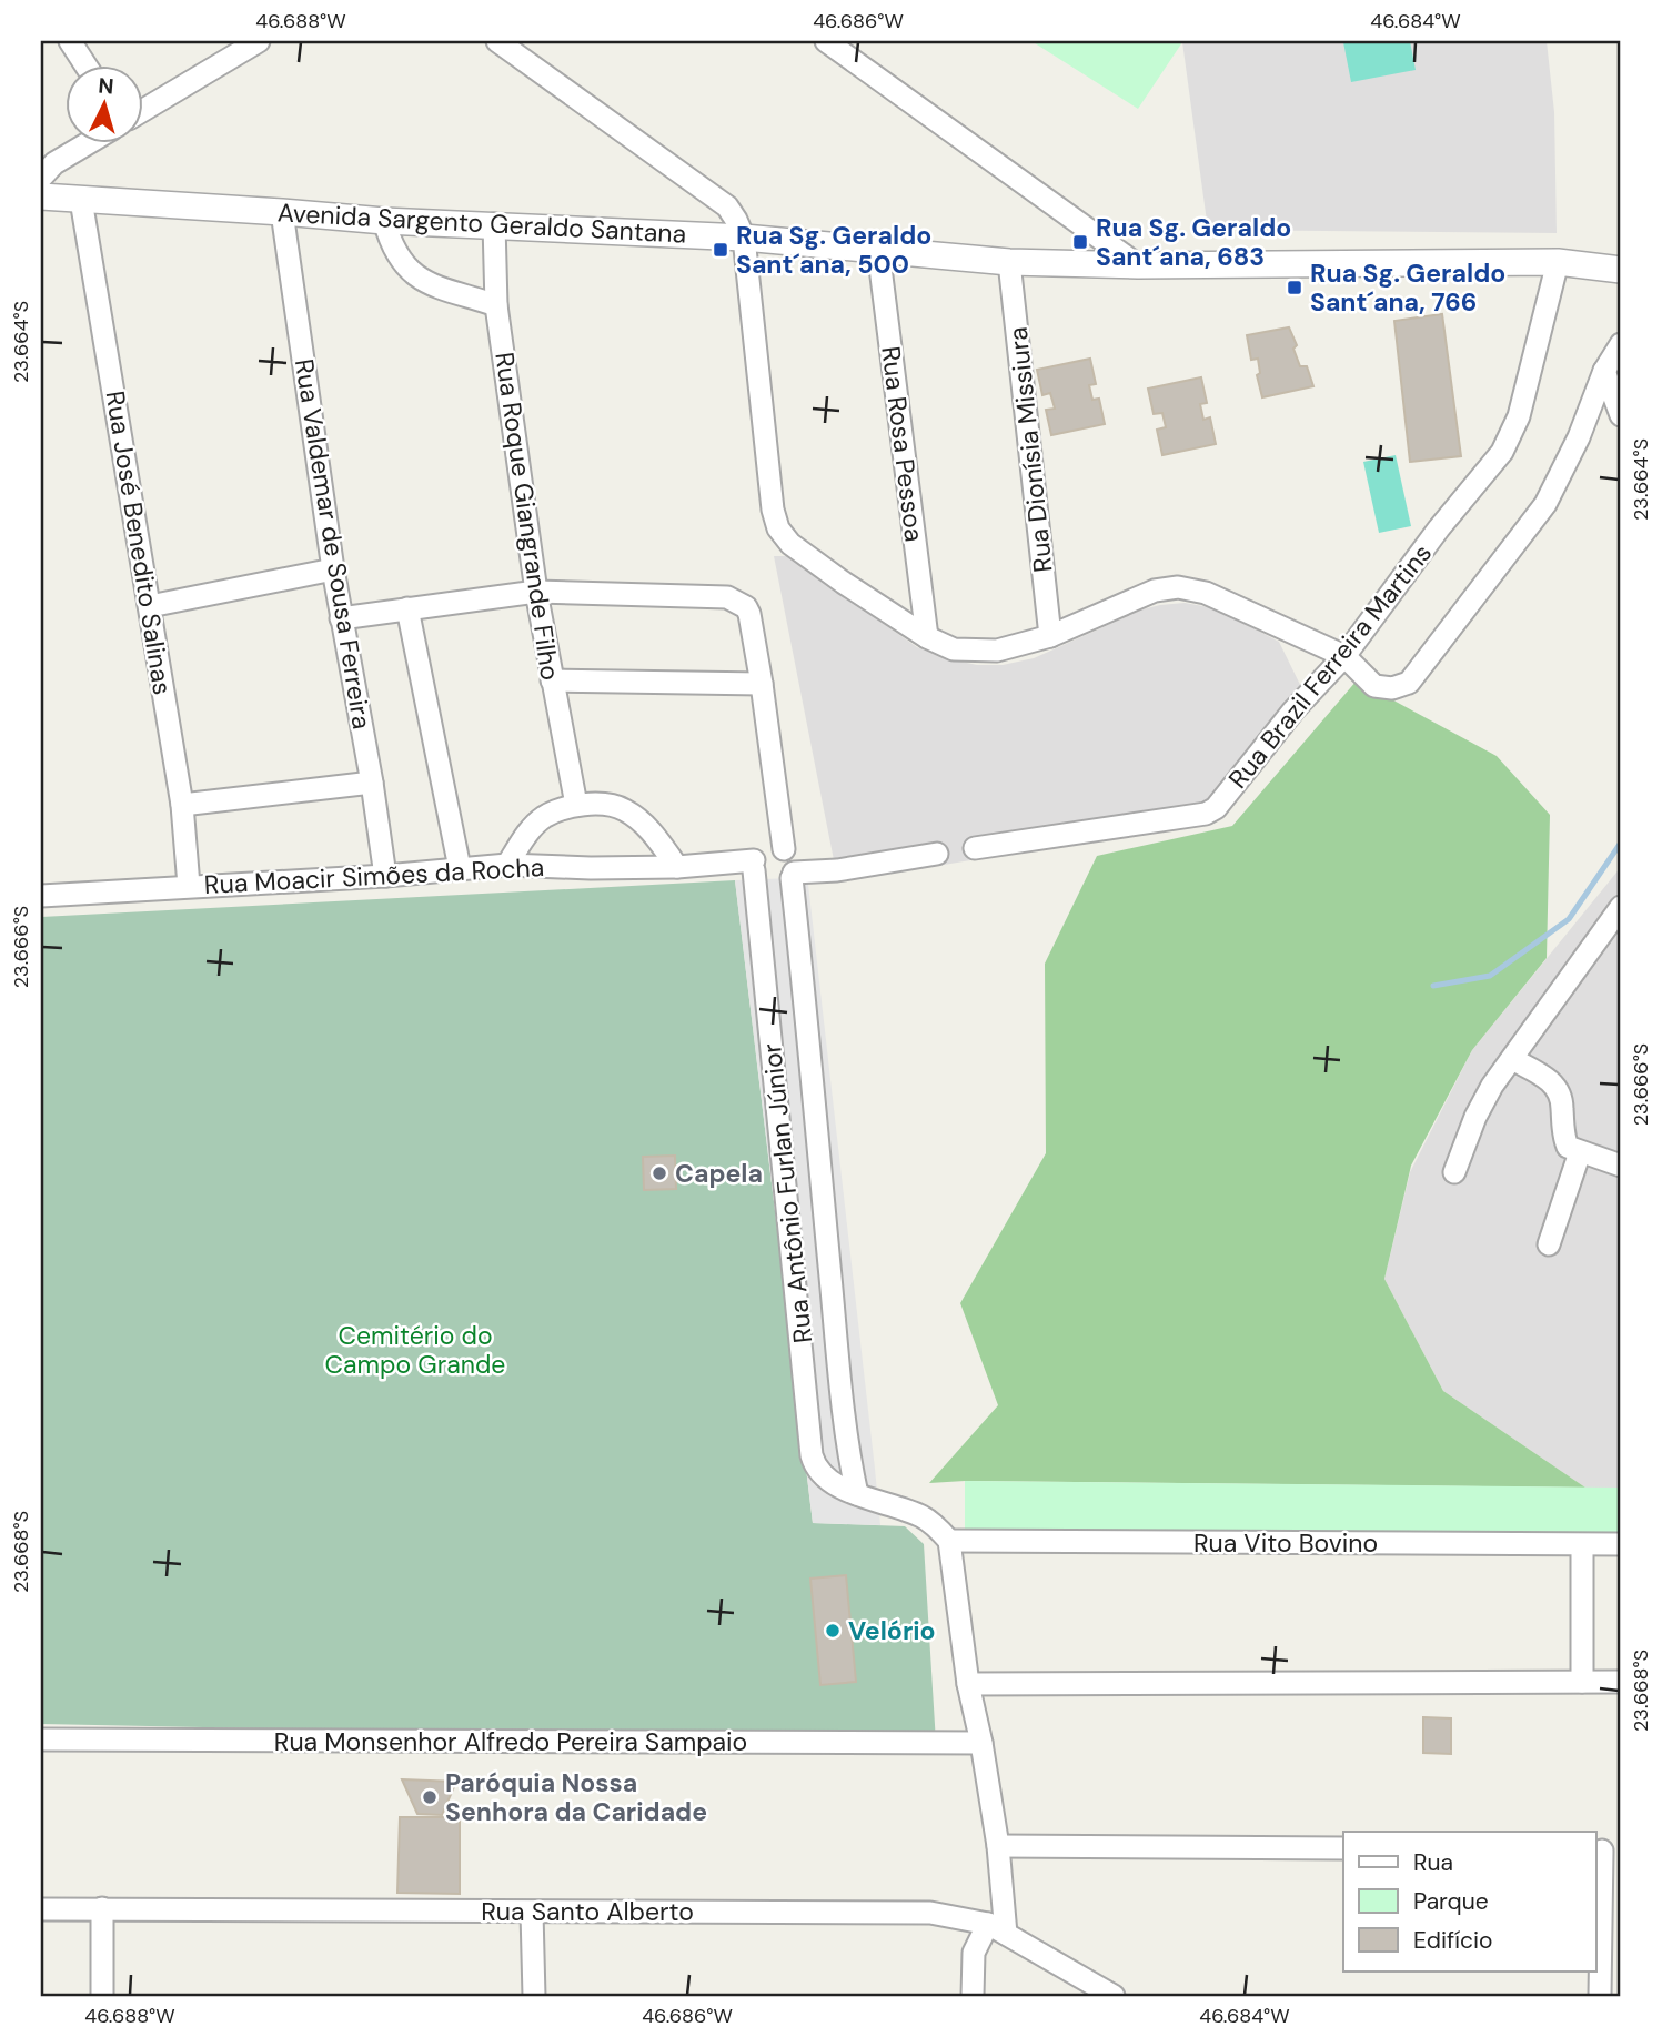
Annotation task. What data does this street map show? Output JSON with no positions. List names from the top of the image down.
{
  "streets": {
    "street": [
      "Avenida Sargento Geraldo Santana",
      "Rua Rosa Pessoa",
      "Rua Dionísia Missiura",
      "Rua Roque Giangrande Filho",
      "Rua José Benedito Salinas",
      "Rua Valdemar de Sousa Ferreira",
      "Rua Brazil Ferreira Martins",
      "Rua Moacir Simões da Rocha",
      "Rua Antônio Furlan Júnior",
      "Rua Vito Bovino",
      "Rua Monsenhor Alfredo Pereira Sampaio",
      "Rua Santo Alberto"
    ]
  },
  "crossings": [
    ["Avenida Sargento Geraldo Santana", "Rua Rosa Pessoa"],
    ["Avenida Sargento Geraldo Santana", "Rua Dionísia Missiura"],
    ["Avenida Sargento Geraldo Santana", "Rua Roque Giangrande Filho"],
    ["Avenida Sargento Geraldo Santana", "Rua José Benedito Salinas"],
    ["Avenida Sargento Geraldo Santana", "Rua Valdemar de Sousa Ferreira"],
    ["Avenida Sargento Geraldo Santana", "Rua Brazil Ferreira Martins"],
    ["Rua José Benedito Salinas", "Rua Moacir Simões da Rocha"],
    ["Rua Valdemar de Sousa Ferreira", "Rua Moacir Simões da Rocha"],
    ["Rua Moacir Simões da Rocha", "Rua Antônio Furlan Júnior"],
    ["Rua Antônio Furlan Júnior", "Rua Vito Bovino"]
  ],
  "parks": ["Cemitério do Campo Grande"],
  "places": {
    "transit": ["Rua Sg. Geraldo Sant´ana, 683", "Rua Sg. Geraldo Sant´ana, 500", "Rua Sg. Geraldo Sant´ana, 766"],
    "other": ["Capela", "Velório", "Paróquia Nossa Senhora da Caridade"]
  },
  "legend": ["Rua", "Parque", "Edifício"],
  "north": "top",
  "coordinates": [
    "46.688°W",
    "46.686°W",
    "46.684°W",
    "23.664°S",
    "23.666°S",
    "23.668°S"
  ]
}
